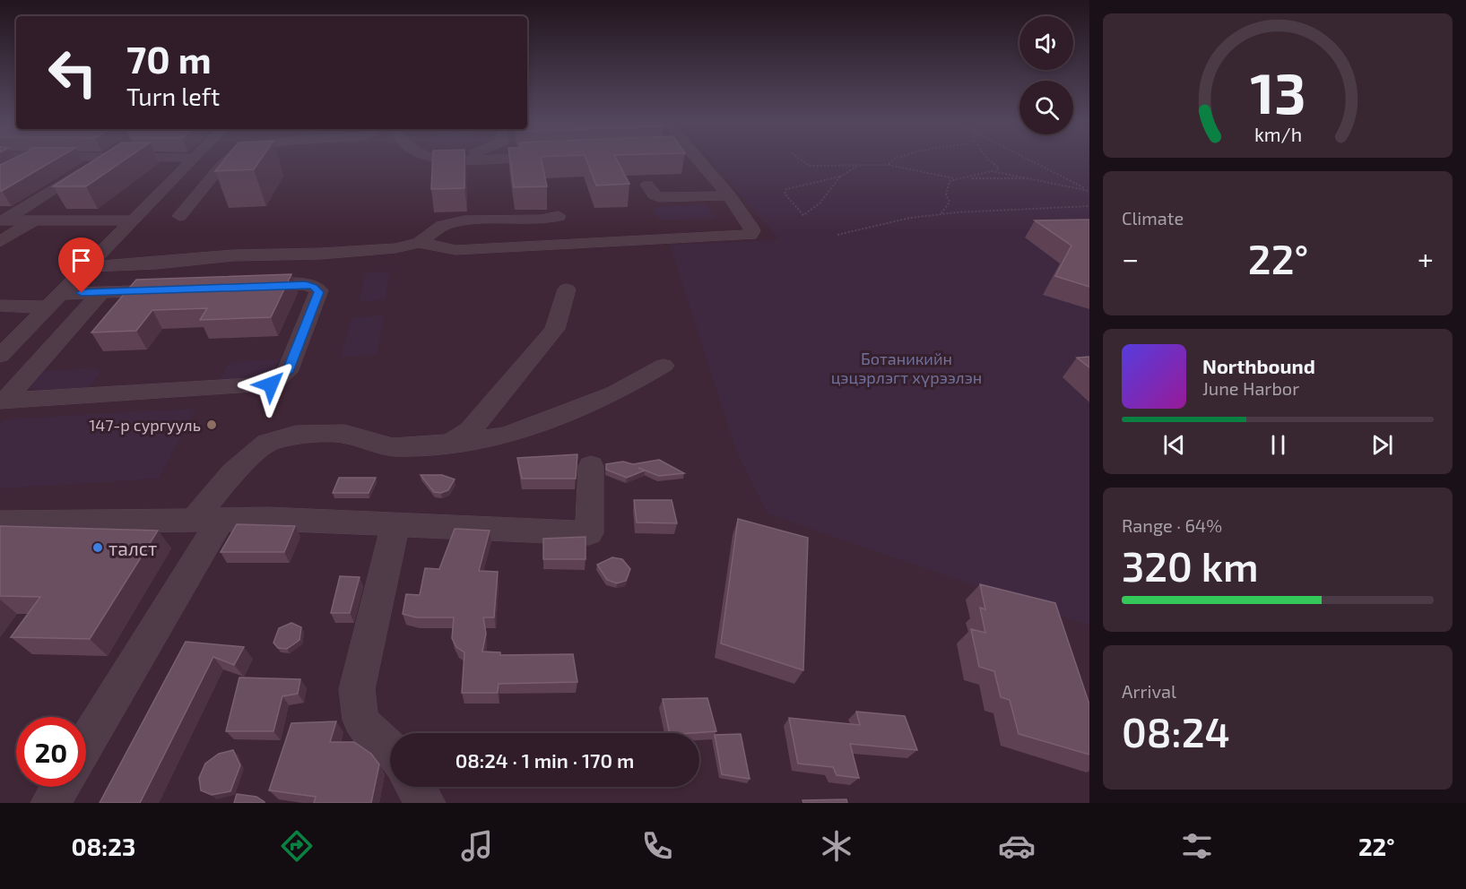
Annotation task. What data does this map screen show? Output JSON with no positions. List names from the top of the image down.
{
  "parks": ["Ботаникийн цэцэрлэгт хүрээлэн"],
  "places": ["147-р сургууль", "талст"],
  "page": {
    "turn": ["70 m", "Turn left"],
    "tile": [
      "Climate",
      ["Range · 64%", "320 km"],
      ["Arrival", "08:24"]
    ],
    "heat": ["−", "22°", "+"],
    "song": ["Northbound", "June Harbor"],
    "limit": "20",
    "trip": "08:24 · 1 min · 170 m",
    "tabs": ["08:23", "22°"],
    "gauge": ["13", "km/h"]
  }
}
